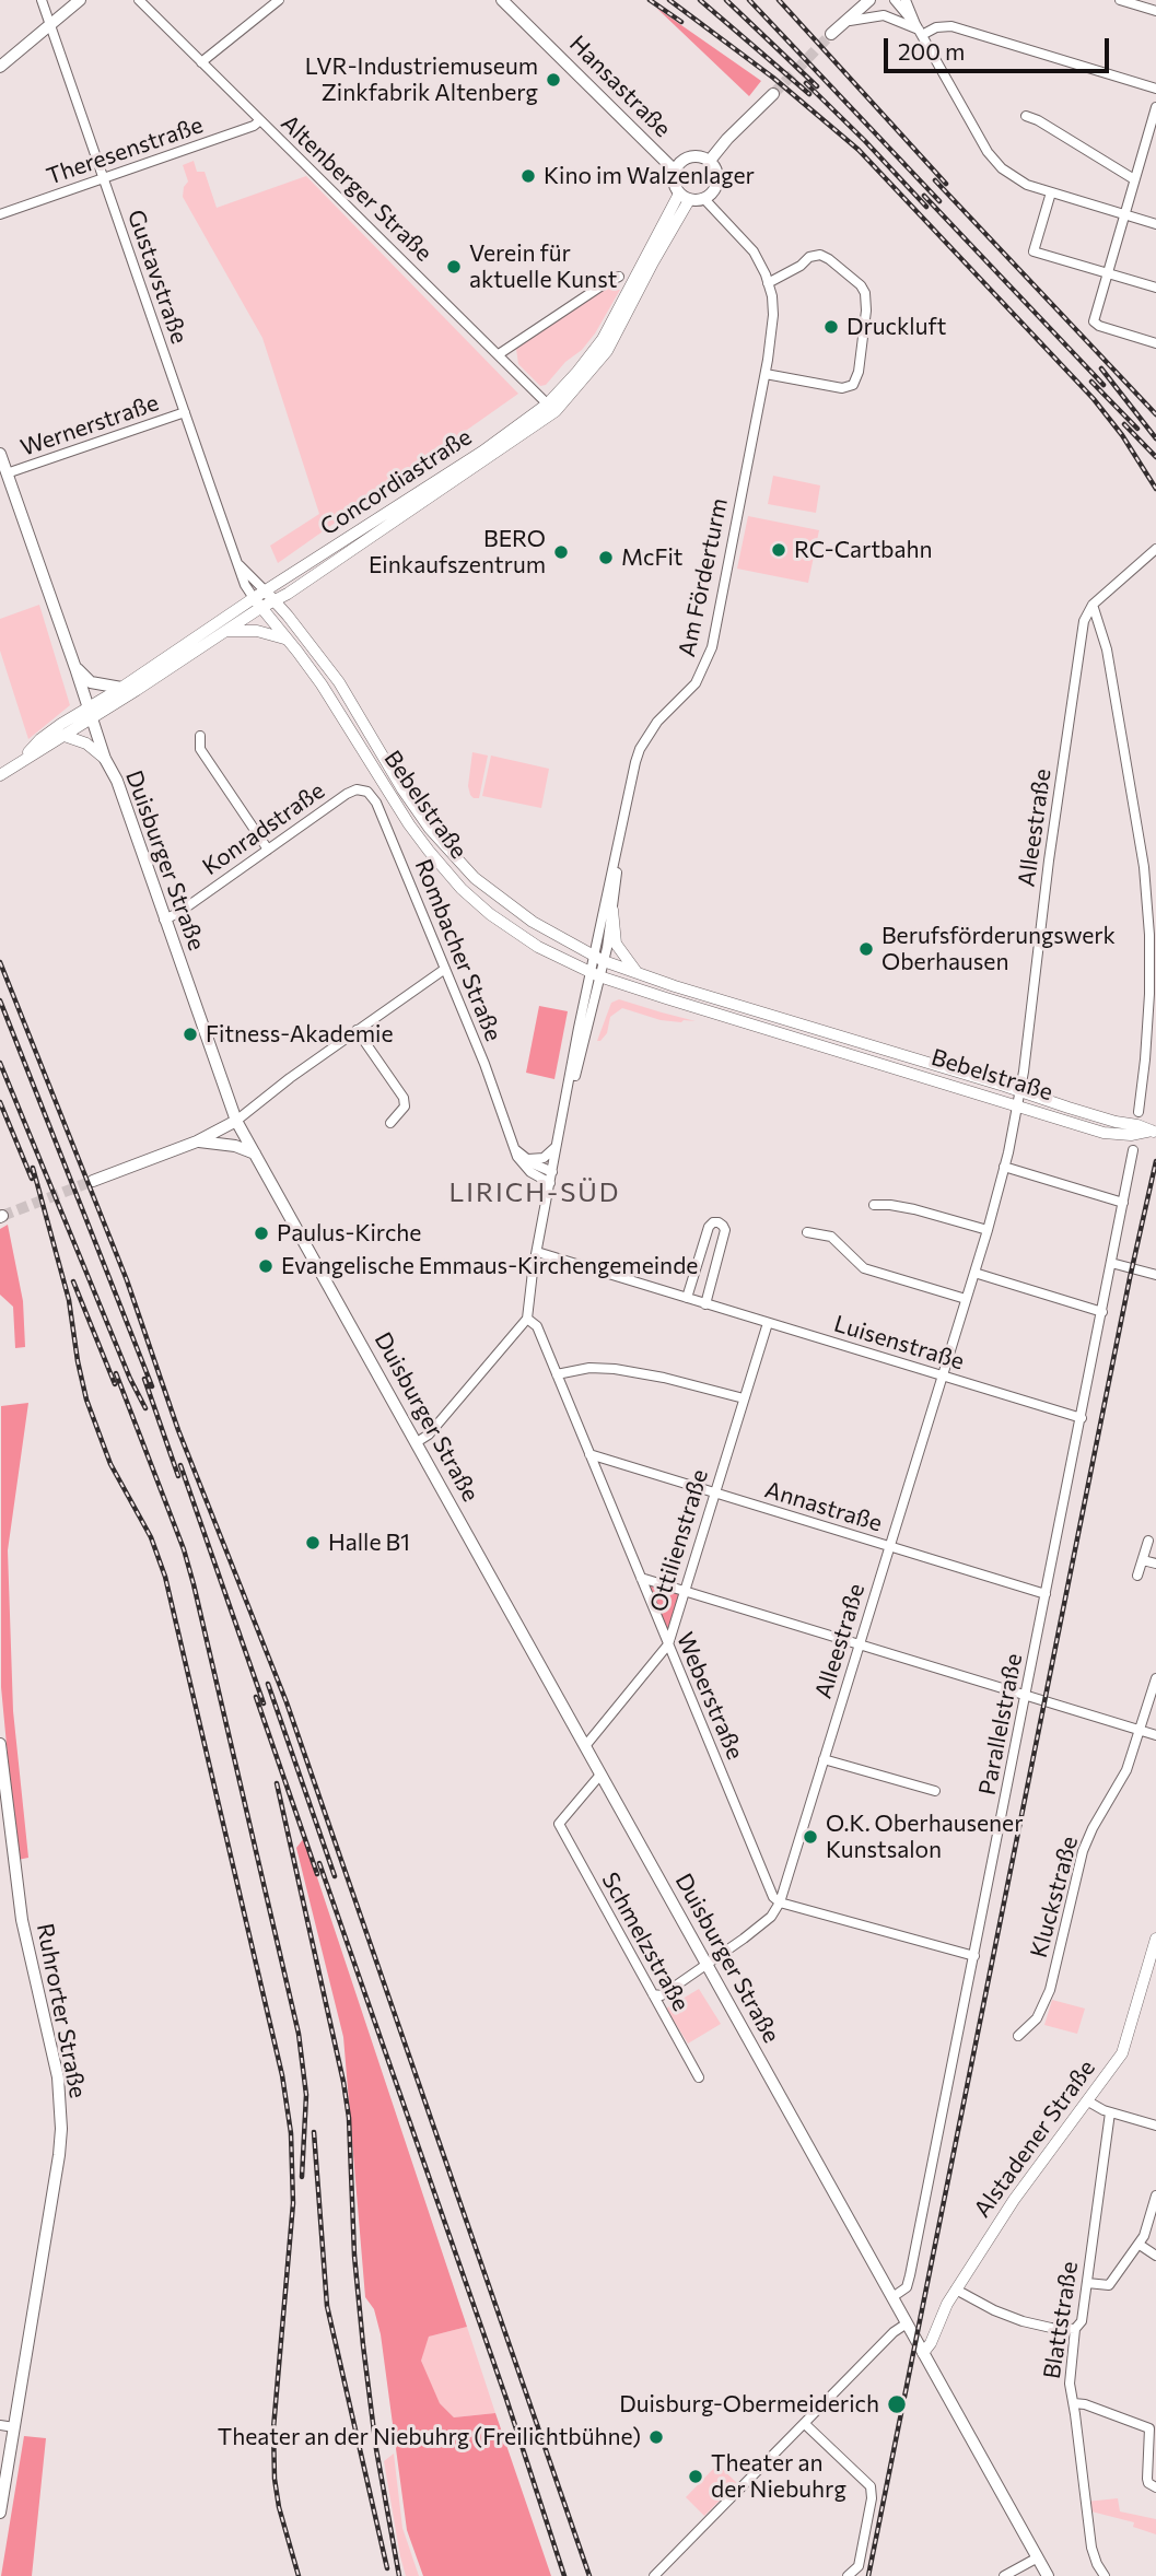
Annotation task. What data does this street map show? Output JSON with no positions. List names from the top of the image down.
{
  "streets": {
    "main road": ["Hansastraße", "Duisburger Straße", "Ruhrorter Straße"],
    "street": [
      "Theresenstraße",
      "Altenberger Straße",
      "Gustavstraße",
      "Wernerstraße",
      "Concordiastraße",
      "Am Förderturm",
      "Bebelstraße",
      "Alleestraße",
      "Konradstraße",
      "Rombacher Straße",
      "Luisenstraße",
      "Annastraße",
      "Ottilienstraße",
      "Weberstraße",
      "Parallelstraße",
      "Kluckstraße",
      "Schmelzstraße",
      "Alstadener Straße",
      "Blattstraße"
    ]
  },
  "crossings": [
    ["Hansastraße", "Concordiastraße"],
    ["Hansastraße", "Am Förderturm"],
    ["Theresenstraße", "Altenberger Straße"],
    ["Theresenstraße", "Gustavstraße"],
    ["Altenberger Straße", "Concordiastraße"],
    ["Gustavstraße", "Wernerstraße"],
    ["Gustavstraße", "Concordiastraße"],
    ["Gustavstraße", "Bebelstraße"],
    ["Wernerstraße", "Duisburger Straße"],
    ["Concordiastraße", "Am Förderturm"],
    ["Concordiastraße", "Bebelstraße"],
    ["Concordiastraße", "Duisburger Straße"],
    ["Am Förderturm", "Bebelstraße"],
    ["Am Förderturm", "Rombacher Straße"],
    ["Am Förderturm", "Luisenstraße"],
    ["Am Förderturm", "Weberstraße"],
    ["Bebelstraße", "Alleestraße"],
    ["Alleestraße", "Duisburger Straße"],
    ["Alleestraße", "Luisenstraße"],
    ["Alleestraße", "Annastraße"],
    ["Alleestraße", "Weberstraße"],
    ["Alleestraße", "Schmelzstraße"],
    ["Konradstraße", "Duisburger Straße"],
    ["Konradstraße", "Rombacher Straße"],
    ["Duisburger Straße", "Ottilienstraße"],
    ["Duisburger Straße", "Parallelstraße"],
    ["Duisburger Straße", "Schmelzstraße"],
    ["Duisburger Straße", "Alstadener Straße"],
    ["Luisenstraße", "Ottilienstraße"],
    ["Luisenstraße", "Parallelstraße"],
    ["Annastraße", "Ottilienstraße"],
    ["Annastraße", "Weberstraße"],
    ["Annastraße", "Parallelstraße"],
    ["Ottilienstraße", "Weberstraße"]
  ],
  "districts": ["LIRICH-SÜD"],
  "places": [
    "LVR-Industriemuseum Zinkfabrik Altenberg",
    "Kino im Walzenlager",
    "Verein für aktuelle Kunst",
    "Druckluft",
    "RC-Cartbahn",
    "BERO Einkaufszentrum",
    "McFit",
    "Berufsförderungswerk Oberhausen",
    "Fitness-Akademie",
    "Paulus-Kirche",
    "Evangelische Emmaus-Kirchengemeinde",
    "Halle B1",
    "O.K. Oberhausener Kunstsalon",
    "Duisburg-Obermeiderich",
    "Theater an der Niebuhrg (Freilichtbühne)",
    "Theater an der Niebuhrg"
  ],
  "scale_bar": "200 m"
}
